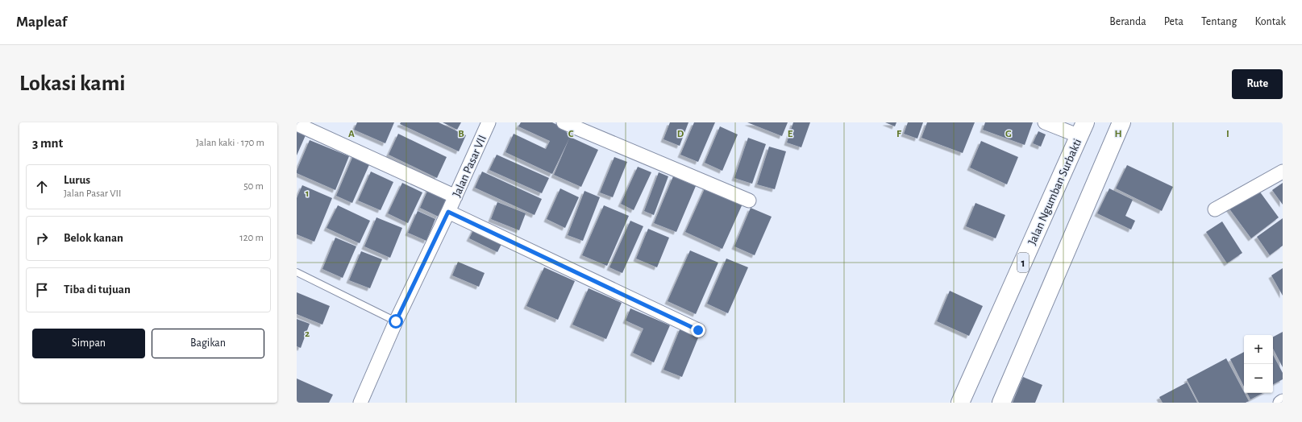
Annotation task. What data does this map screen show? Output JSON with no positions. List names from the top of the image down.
{
  "streets": {
    "highway": ["Jalan Ngumban Surbakti", "1"],
    "street": ["Jalan Pasar VII"]
  },
  "page": {
    "header": "Mapleaf",
    "nav": [
      "Beranda",
      "Peta",
      "Tentang",
      "Kontak"
    ],
    "buttons": [
      "Rute",
      ["Simpan", "Bagikan"]
    ],
    "title": "Lokasi kami",
    "heading": ["3 mnt", "Jalan kaki · 170 m"],
    "list": [
      ["Lurus", "Jalan Pasar VII", "50 m"],
      ["Belok kanan", "120 m"],
      "Tiba di tujuan"
    ],
    "map_buttons": ["+", "−"]
  },
  "grid": {
    "columns": [
      "A",
      "B",
      "C",
      "D",
      "E",
      "F",
      "G",
      "H",
      "I"
    ],
    "rows": ["1", "2"]
  }
}
